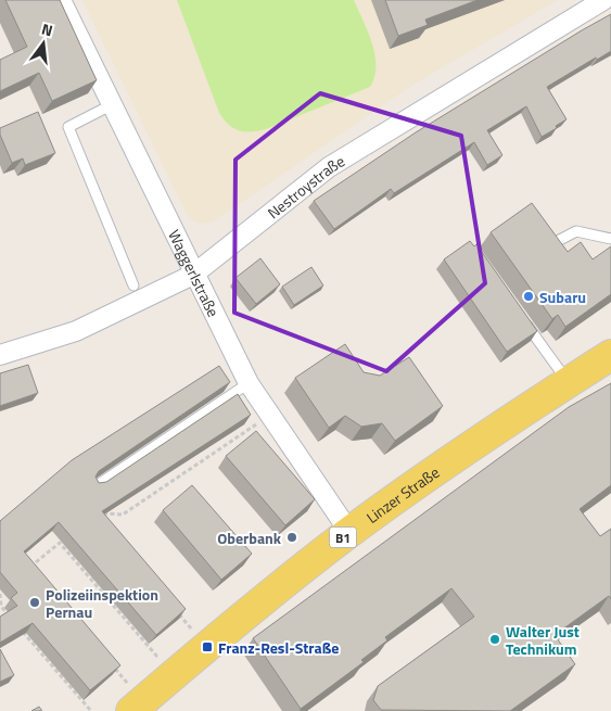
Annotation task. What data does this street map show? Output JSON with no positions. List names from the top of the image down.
{
  "streets": {
    "main road": ["Linzer Straße", "B1"],
    "street": ["Nestroystraße", "Waggerlstraße"]
  },
  "crossings": [
    ["Nestroystraße", "Waggerlstraße"],
    ["Waggerlstraße", "Linzer Straße"]
  ],
  "places": {
    "other": [
      "Subaru",
      "Oberbank",
      "Polizeiinspektion Pernau",
      "Walter Just Technikum"
    ],
    "transit": ["Franz-Resl-Straße"]
  },
  "north": "top"
}
